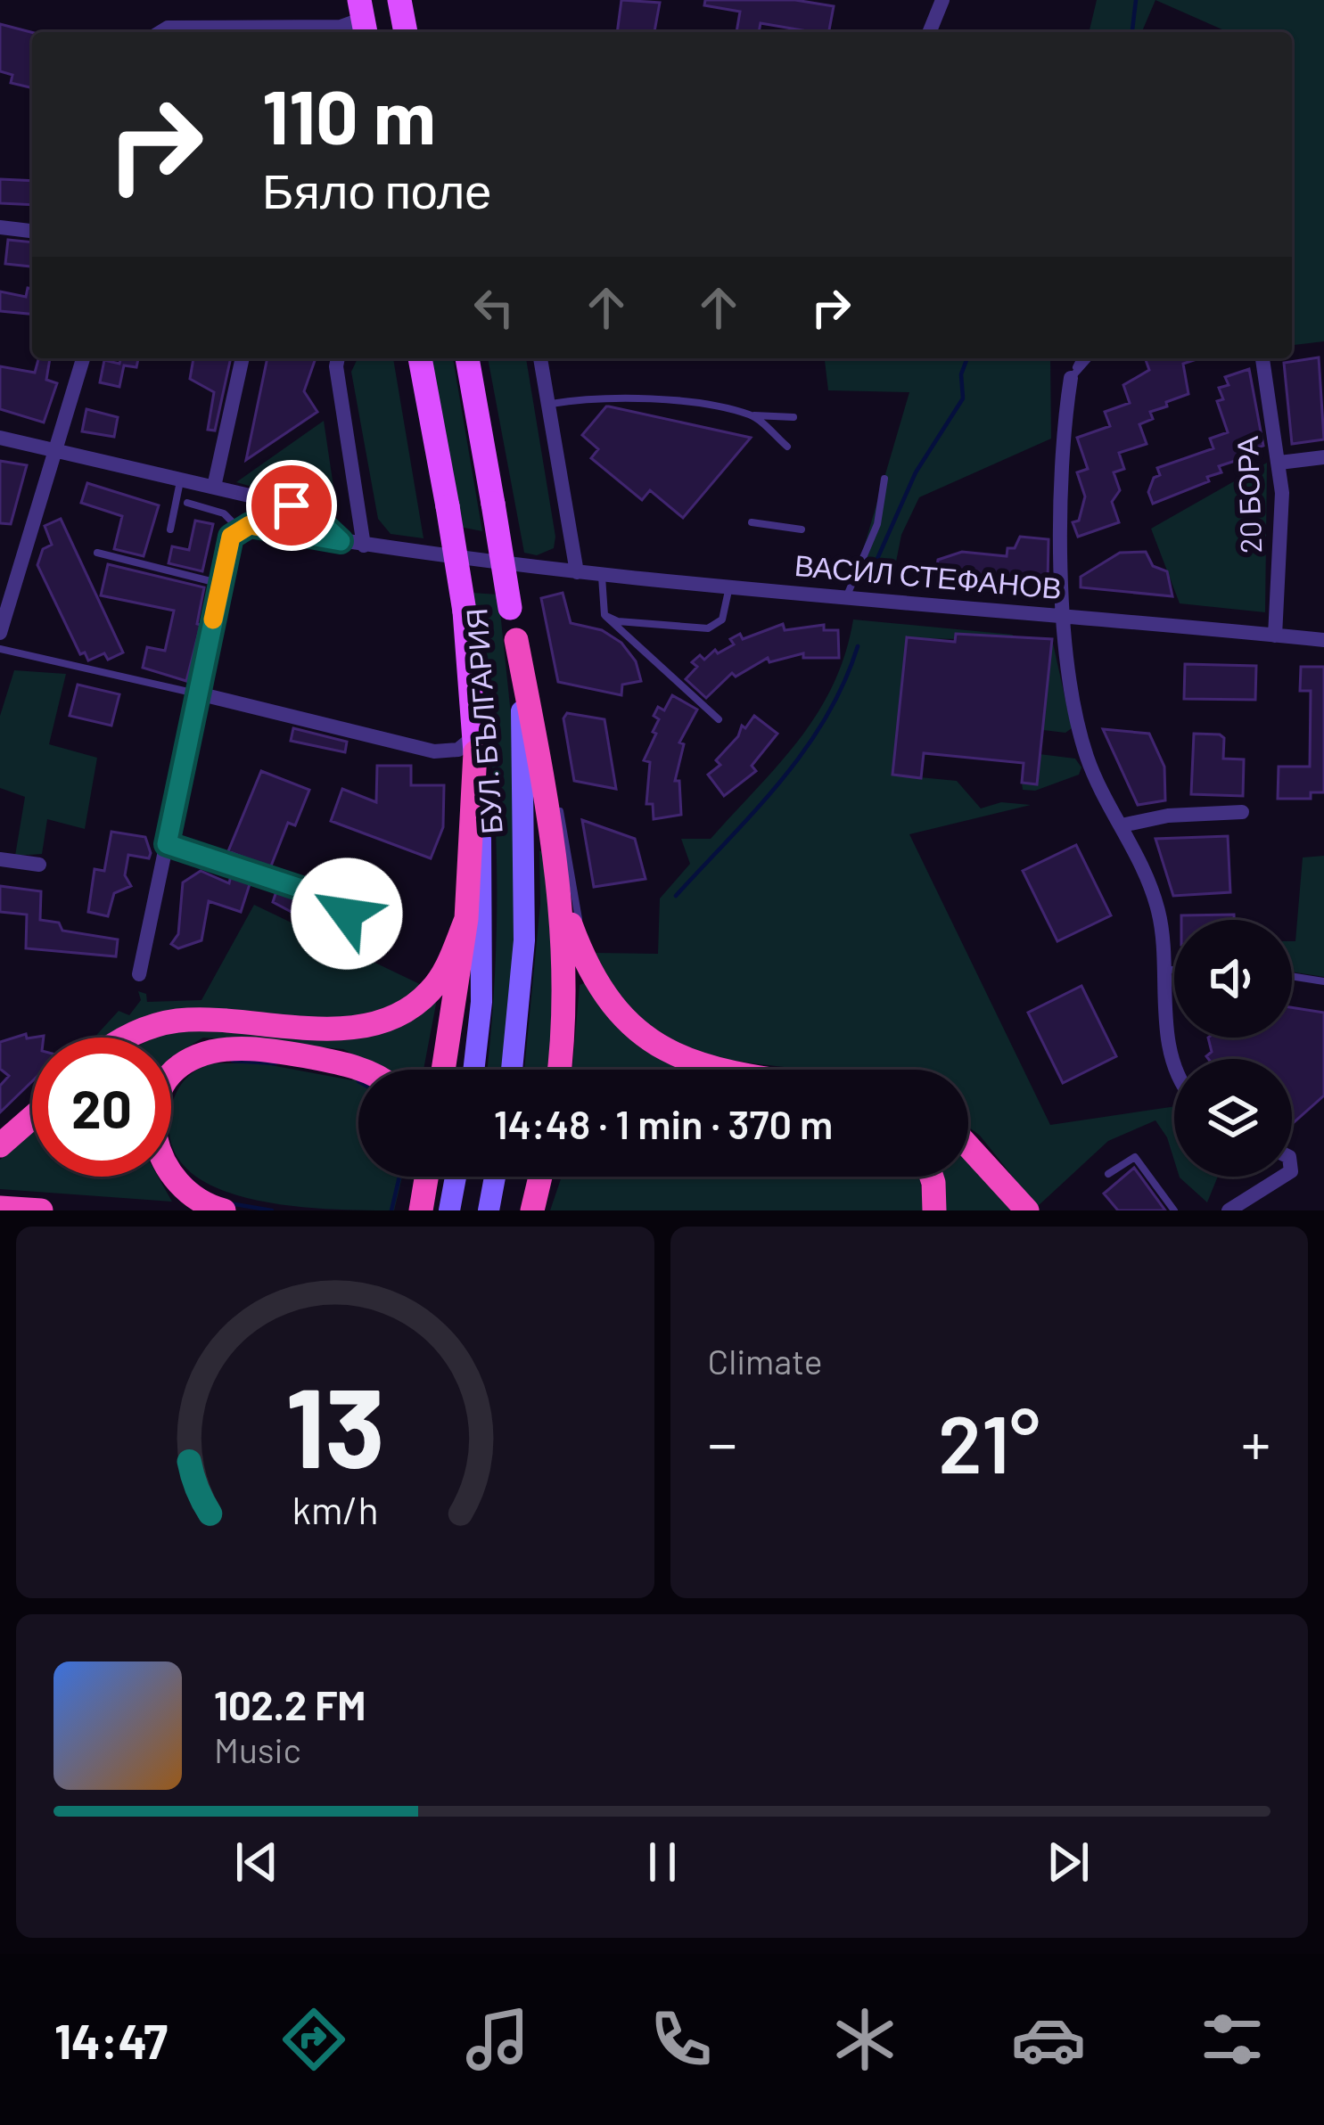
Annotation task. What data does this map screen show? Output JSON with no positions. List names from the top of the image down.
{
  "streets": {
    "main road": ["БУЛ. БЪЛГАРИЯ"],
    "street": ["20 БОРА", "ВАСИЛ СТЕФАНОВ"]
  },
  "crossings": [
    ["20 БОРА", "ВАСИЛ СТЕФАНОВ"]
  ],
  "page": {
    "turn": ["110 m", "Бяло поле"],
    "limit": "20",
    "trip": "14:48 · 1 min · 370 m",
    "tile": "Climate",
    "heat": ["−", "21°", "+"],
    "song": ["102.2 FM", "Music"],
    "tabs": "14:47",
    "gauge": ["13", "km/h"]
  }
}
